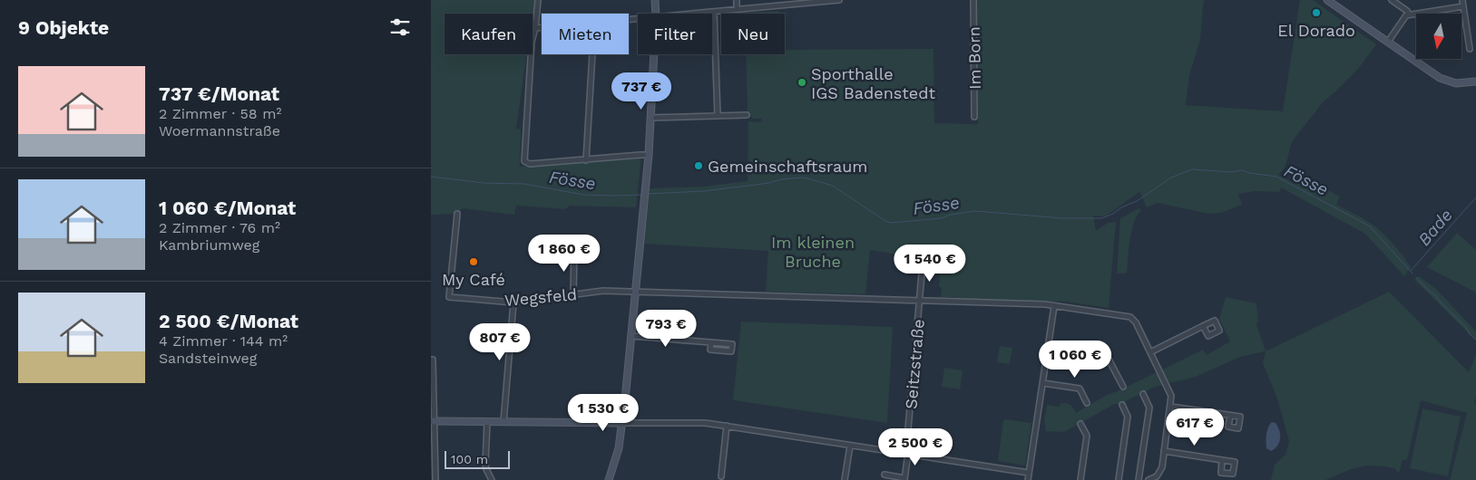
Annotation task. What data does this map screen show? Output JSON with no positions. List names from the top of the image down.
{
  "streets": {
    "street": ["Im Born", "Wegsfeld", "Seitzstraße"]
  },
  "water": ["Fösse", "Bade"],
  "parks": ["Im kleinen Bruche"],
  "places": [
    "El Dorado",
    "Sporthalle IGS Badenstedt",
    "Gemeinschaftsraum",
    "My Café"
  ],
  "scale_bar": "100 m",
  "north": "bottom",
  "page": {
    "heading": "9 Objekte",
    "chip": [
      "Kaufen",
      "Mieten",
      "Filter",
      "Neu"
    ],
    "list": [
      {
        "name": "737 €/Monat",
        "note": "2 Zimmer · 58 m² · Woermannstraße"
      },
      {
        "name": "1 060 €/Monat",
        "note": "2 Zimmer · 76 m² · Kambriumweg"
      },
      {
        "name": "2 500 €/Monat",
        "note": "4 Zimmer · 144 m² · Sandsteinweg"
      }
    ],
    "price": [
      "737 €",
      "1 860 €",
      "1 540 €",
      "793 €",
      "807 €",
      "1 060 €",
      "1 530 €",
      "617 €",
      "2 500 €"
    ],
    "scale": "100 m"
  }
}
